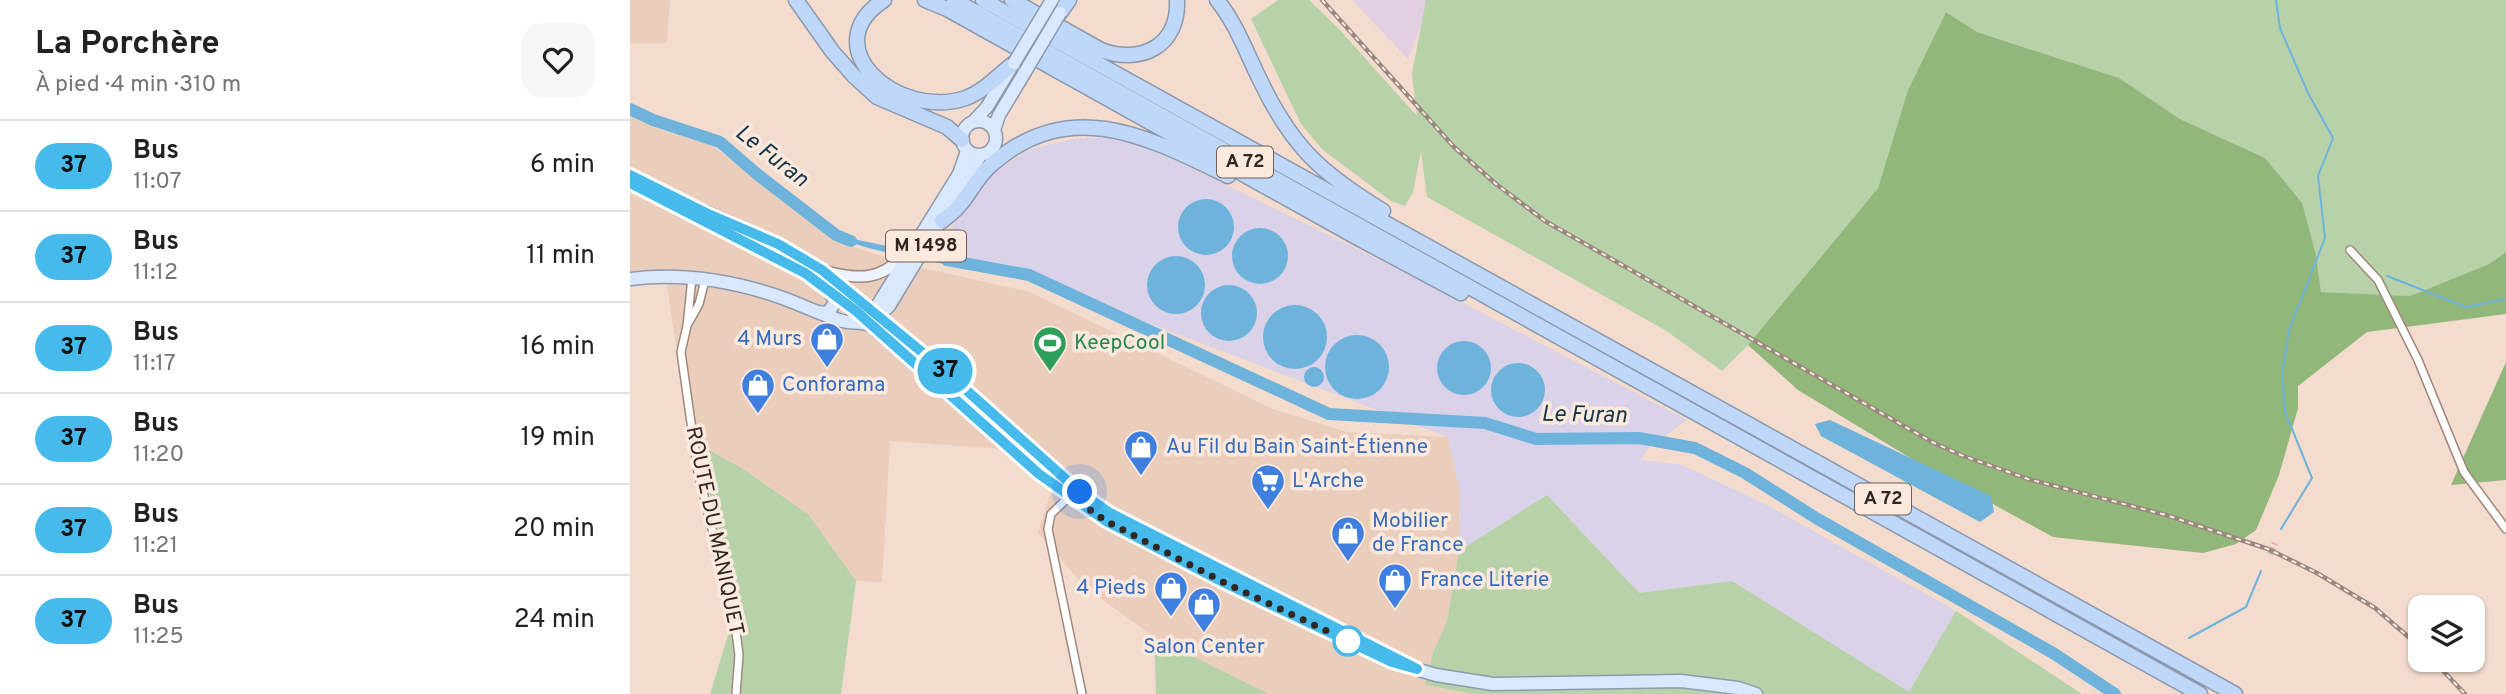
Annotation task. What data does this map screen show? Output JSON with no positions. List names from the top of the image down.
{
  "streets": {
    "highway": ["A 72"],
    "main road": ["M 1498"],
    "street": ["ROUTE DU MANIQUET"]
  },
  "water": ["Le Furan"],
  "places": {
    "shop": [
      "4 Murs",
      "Conforama",
      "Au Fil du Bain Saint-Étienne",
      "Mobilier de France",
      "France Literie",
      "4 Pieds",
      "Salon Center"
    ],
    "sports": ["KeepCool"],
    "supermarket": ["L'Arche"]
  },
  "lines": ["bus line 37"],
  "page": {
    "heading": ["La Porchère", "À pied · 4 min · 310 m"],
    "on_map": "37",
    "list": [
      {
        "mark": "37",
        "name": "Bus",
        "note": "11:07",
        "value": "6 min"
      },
      {
        "mark": "37",
        "name": "Bus",
        "note": "11:12",
        "value": "11 min"
      },
      {
        "mark": "37",
        "name": "Bus",
        "note": "11:17",
        "value": "16 min"
      },
      {
        "mark": "37",
        "name": "Bus",
        "note": "11:20",
        "value": "19 min"
      },
      {
        "mark": "37",
        "name": "Bus",
        "note": "11:21",
        "value": "20 min"
      },
      {
        "mark": "37",
        "name": "Bus",
        "note": "11:25",
        "value": "24 min"
      }
    ]
  }
}
